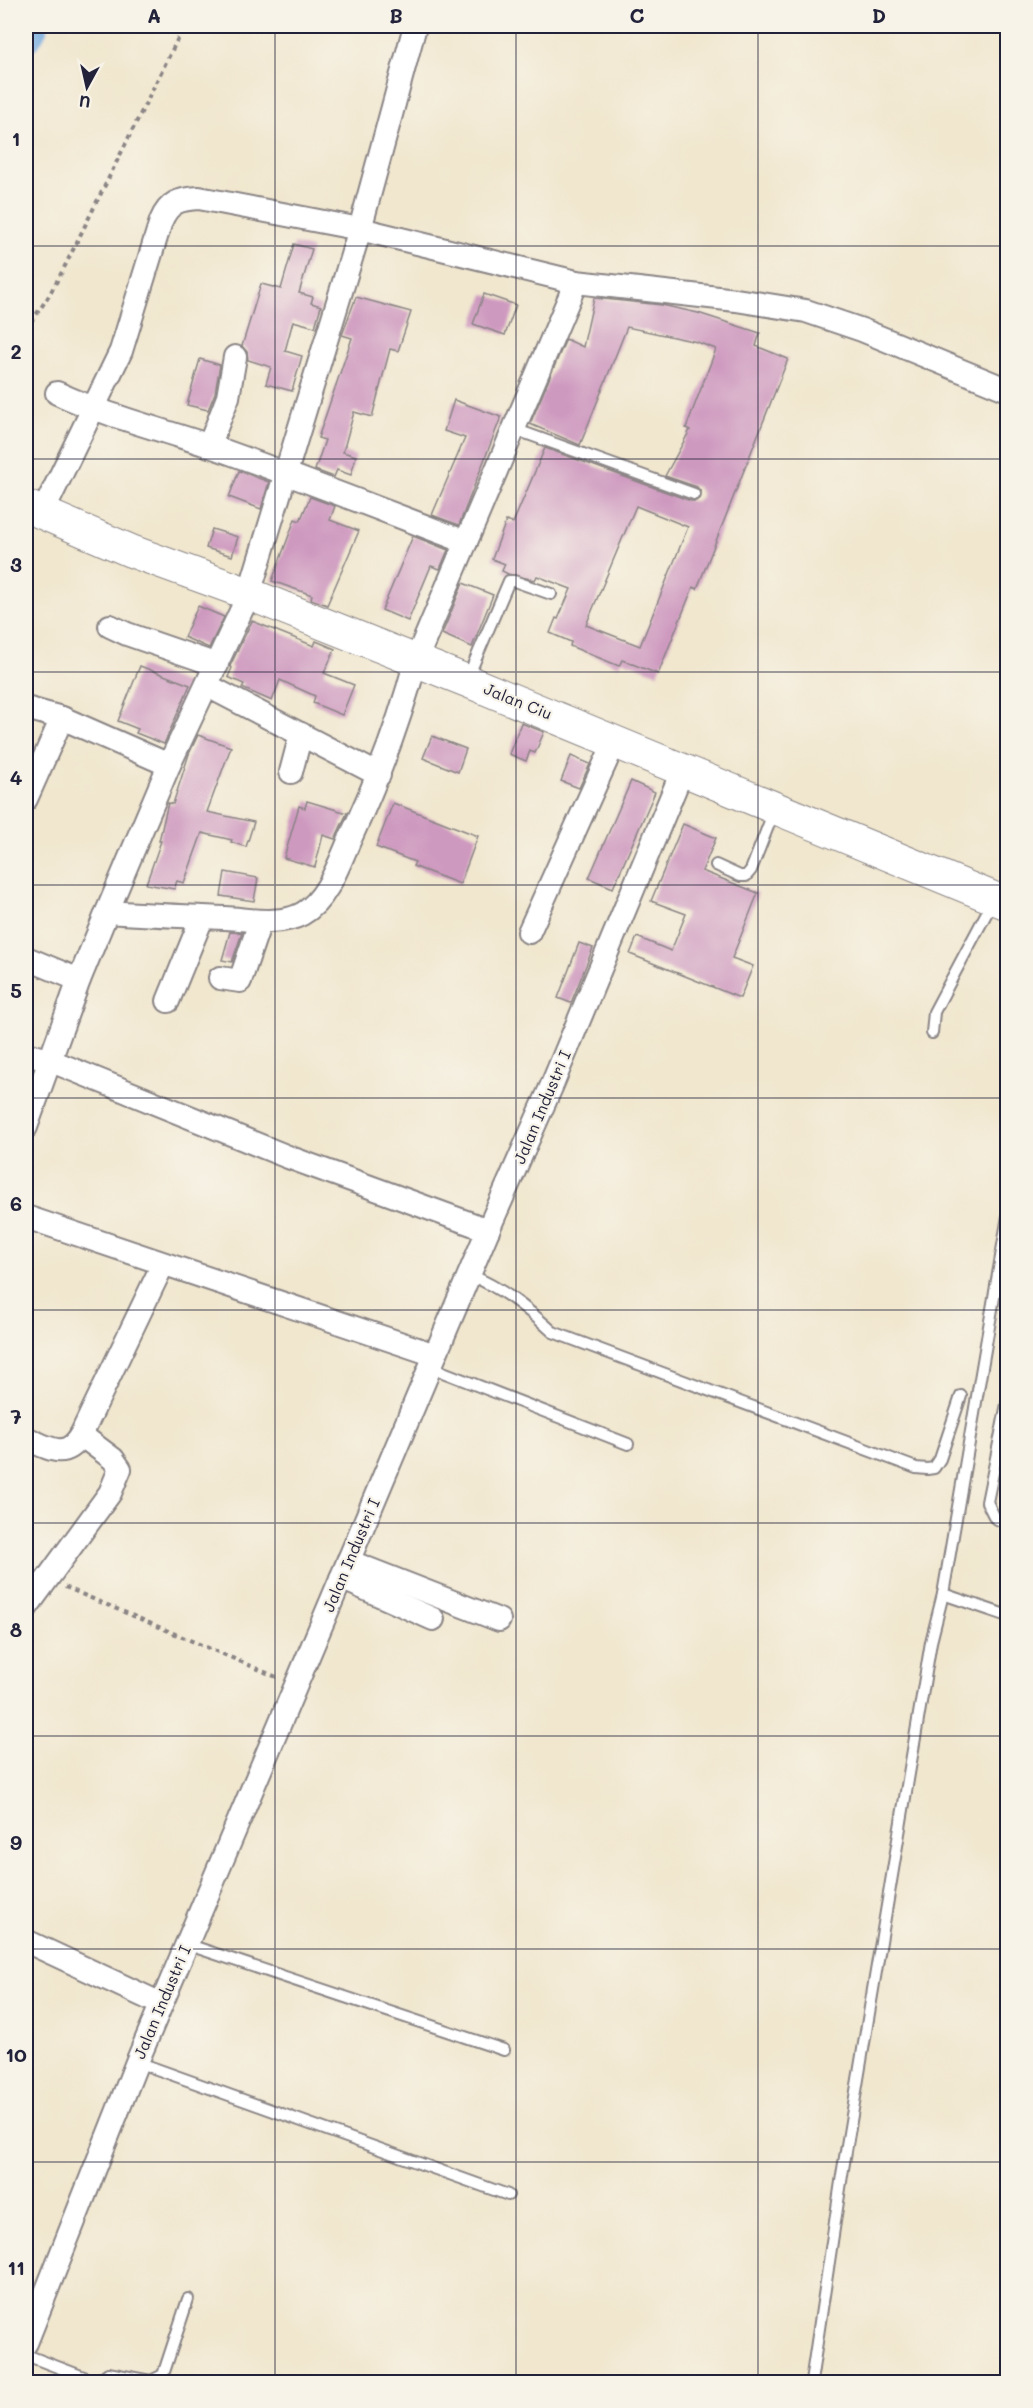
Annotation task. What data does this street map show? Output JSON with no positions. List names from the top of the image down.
{
  "streets": {
    "street": ["Jalan Ciu", "Jalan Industri I"]
  },
  "crossings": [
    ["Jalan Ciu", "Jalan Industri I"]
  ],
  "north": "bottom",
  "grid": {
    "columns": [
      "A",
      "B",
      "C",
      "D"
    ],
    "rows": [
      "1",
      "2",
      "3",
      "4",
      "5",
      "6",
      "7",
      "8",
      "9",
      "10",
      "11"
    ]
  }
}
